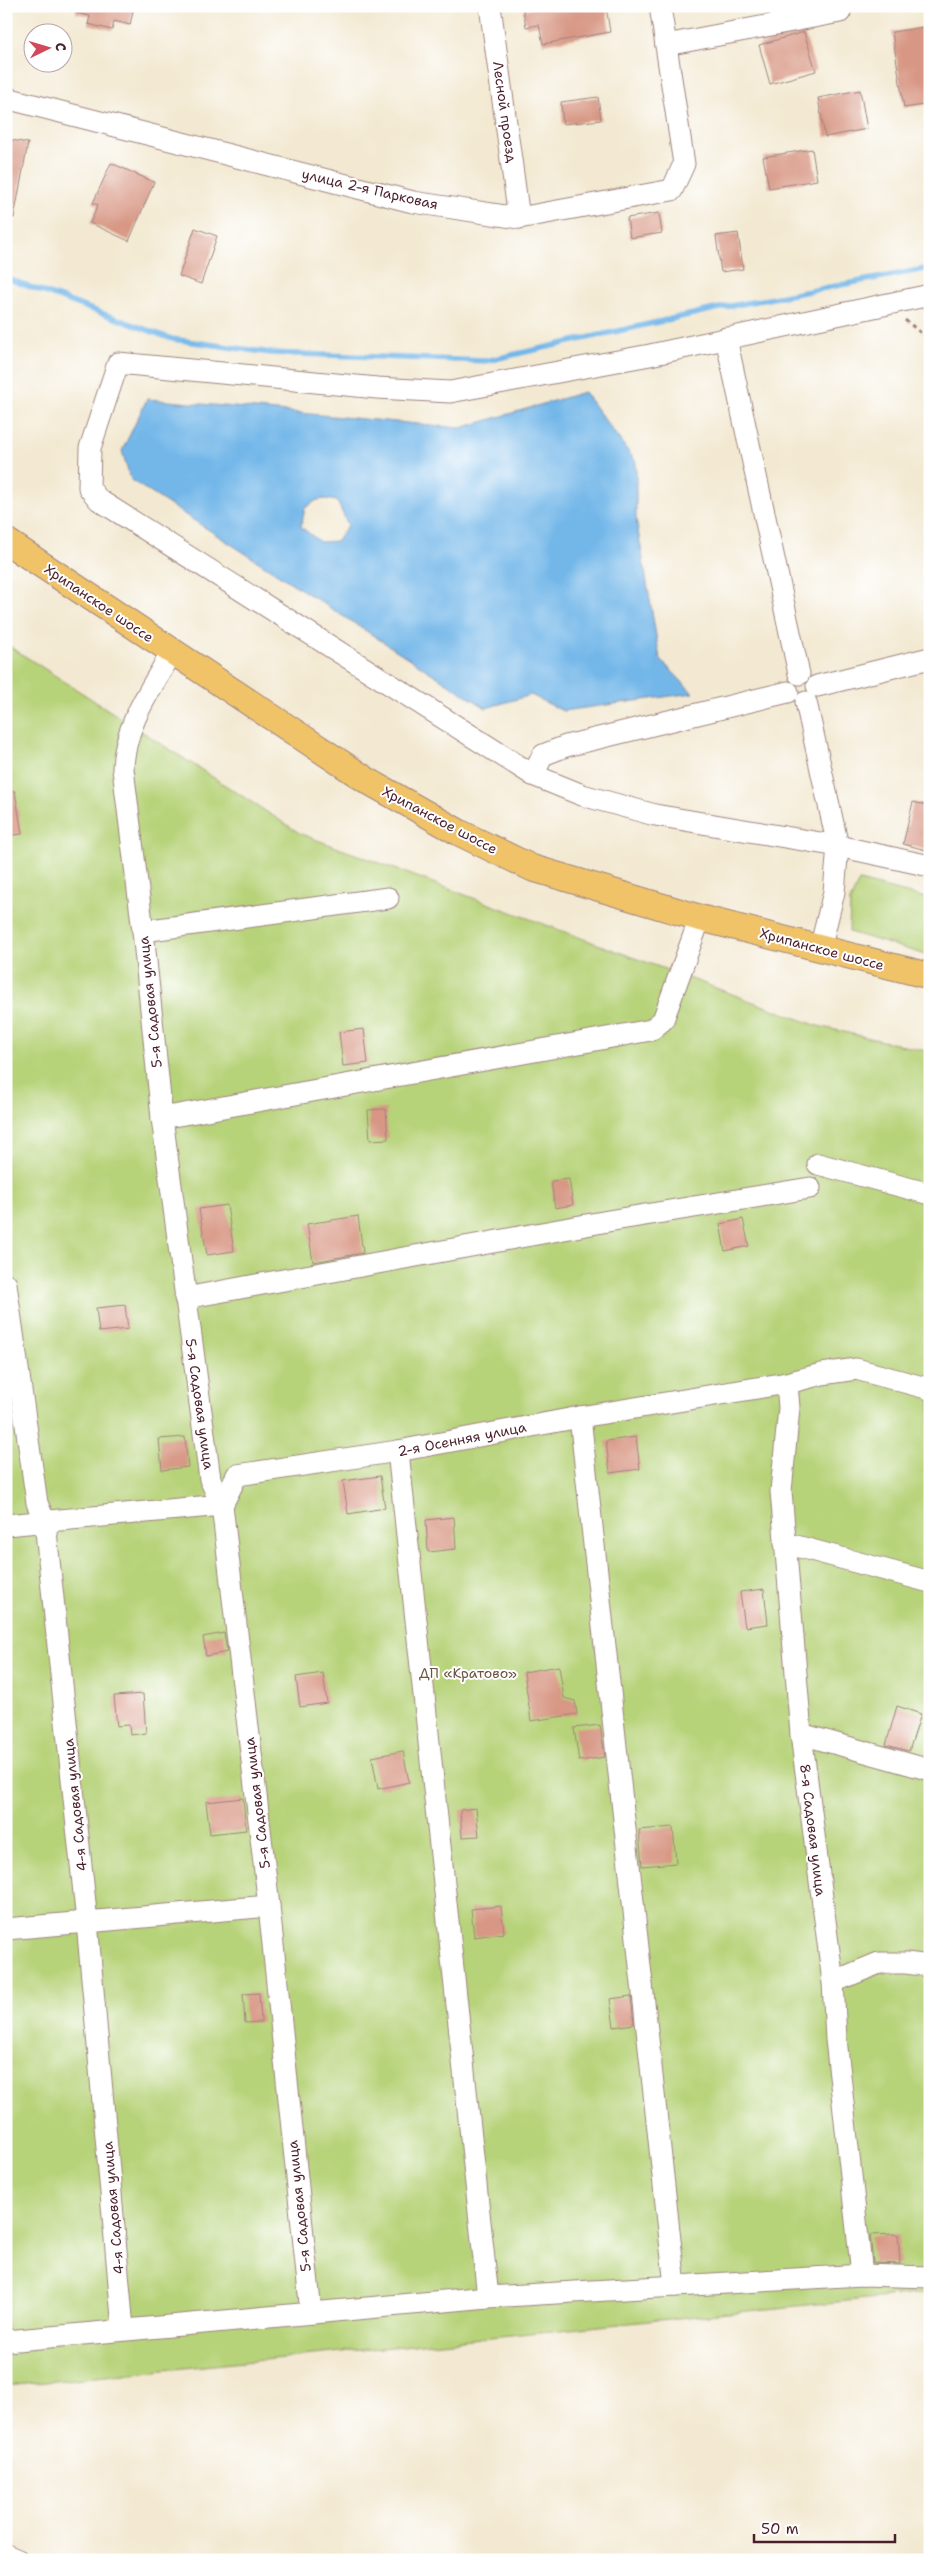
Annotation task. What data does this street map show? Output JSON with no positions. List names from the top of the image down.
{
  "streets": {
    "main road": ["Хрипанское шоссе"],
    "street": [
      "Лесной проезд",
      "улица 2-я Парковая",
      "5-я Садовая улица",
      "2-я Осенняя улица",
      "4-я Садовая улица",
      "8-я Садовая улица"
    ]
  },
  "crossings": [
    ["Лесной проезд", "улица 2-я Парковая"],
    ["Хрипанское шоссе", "5-я Садовая улица"],
    ["5-я Садовая улица", "2-я Осенняя улица"],
    ["2-я Осенняя улица", "8-я Садовая улица"]
  ],
  "parks": ["ДП «Кратово»"],
  "scale_bar": "50 m",
  "north": "right"
}
